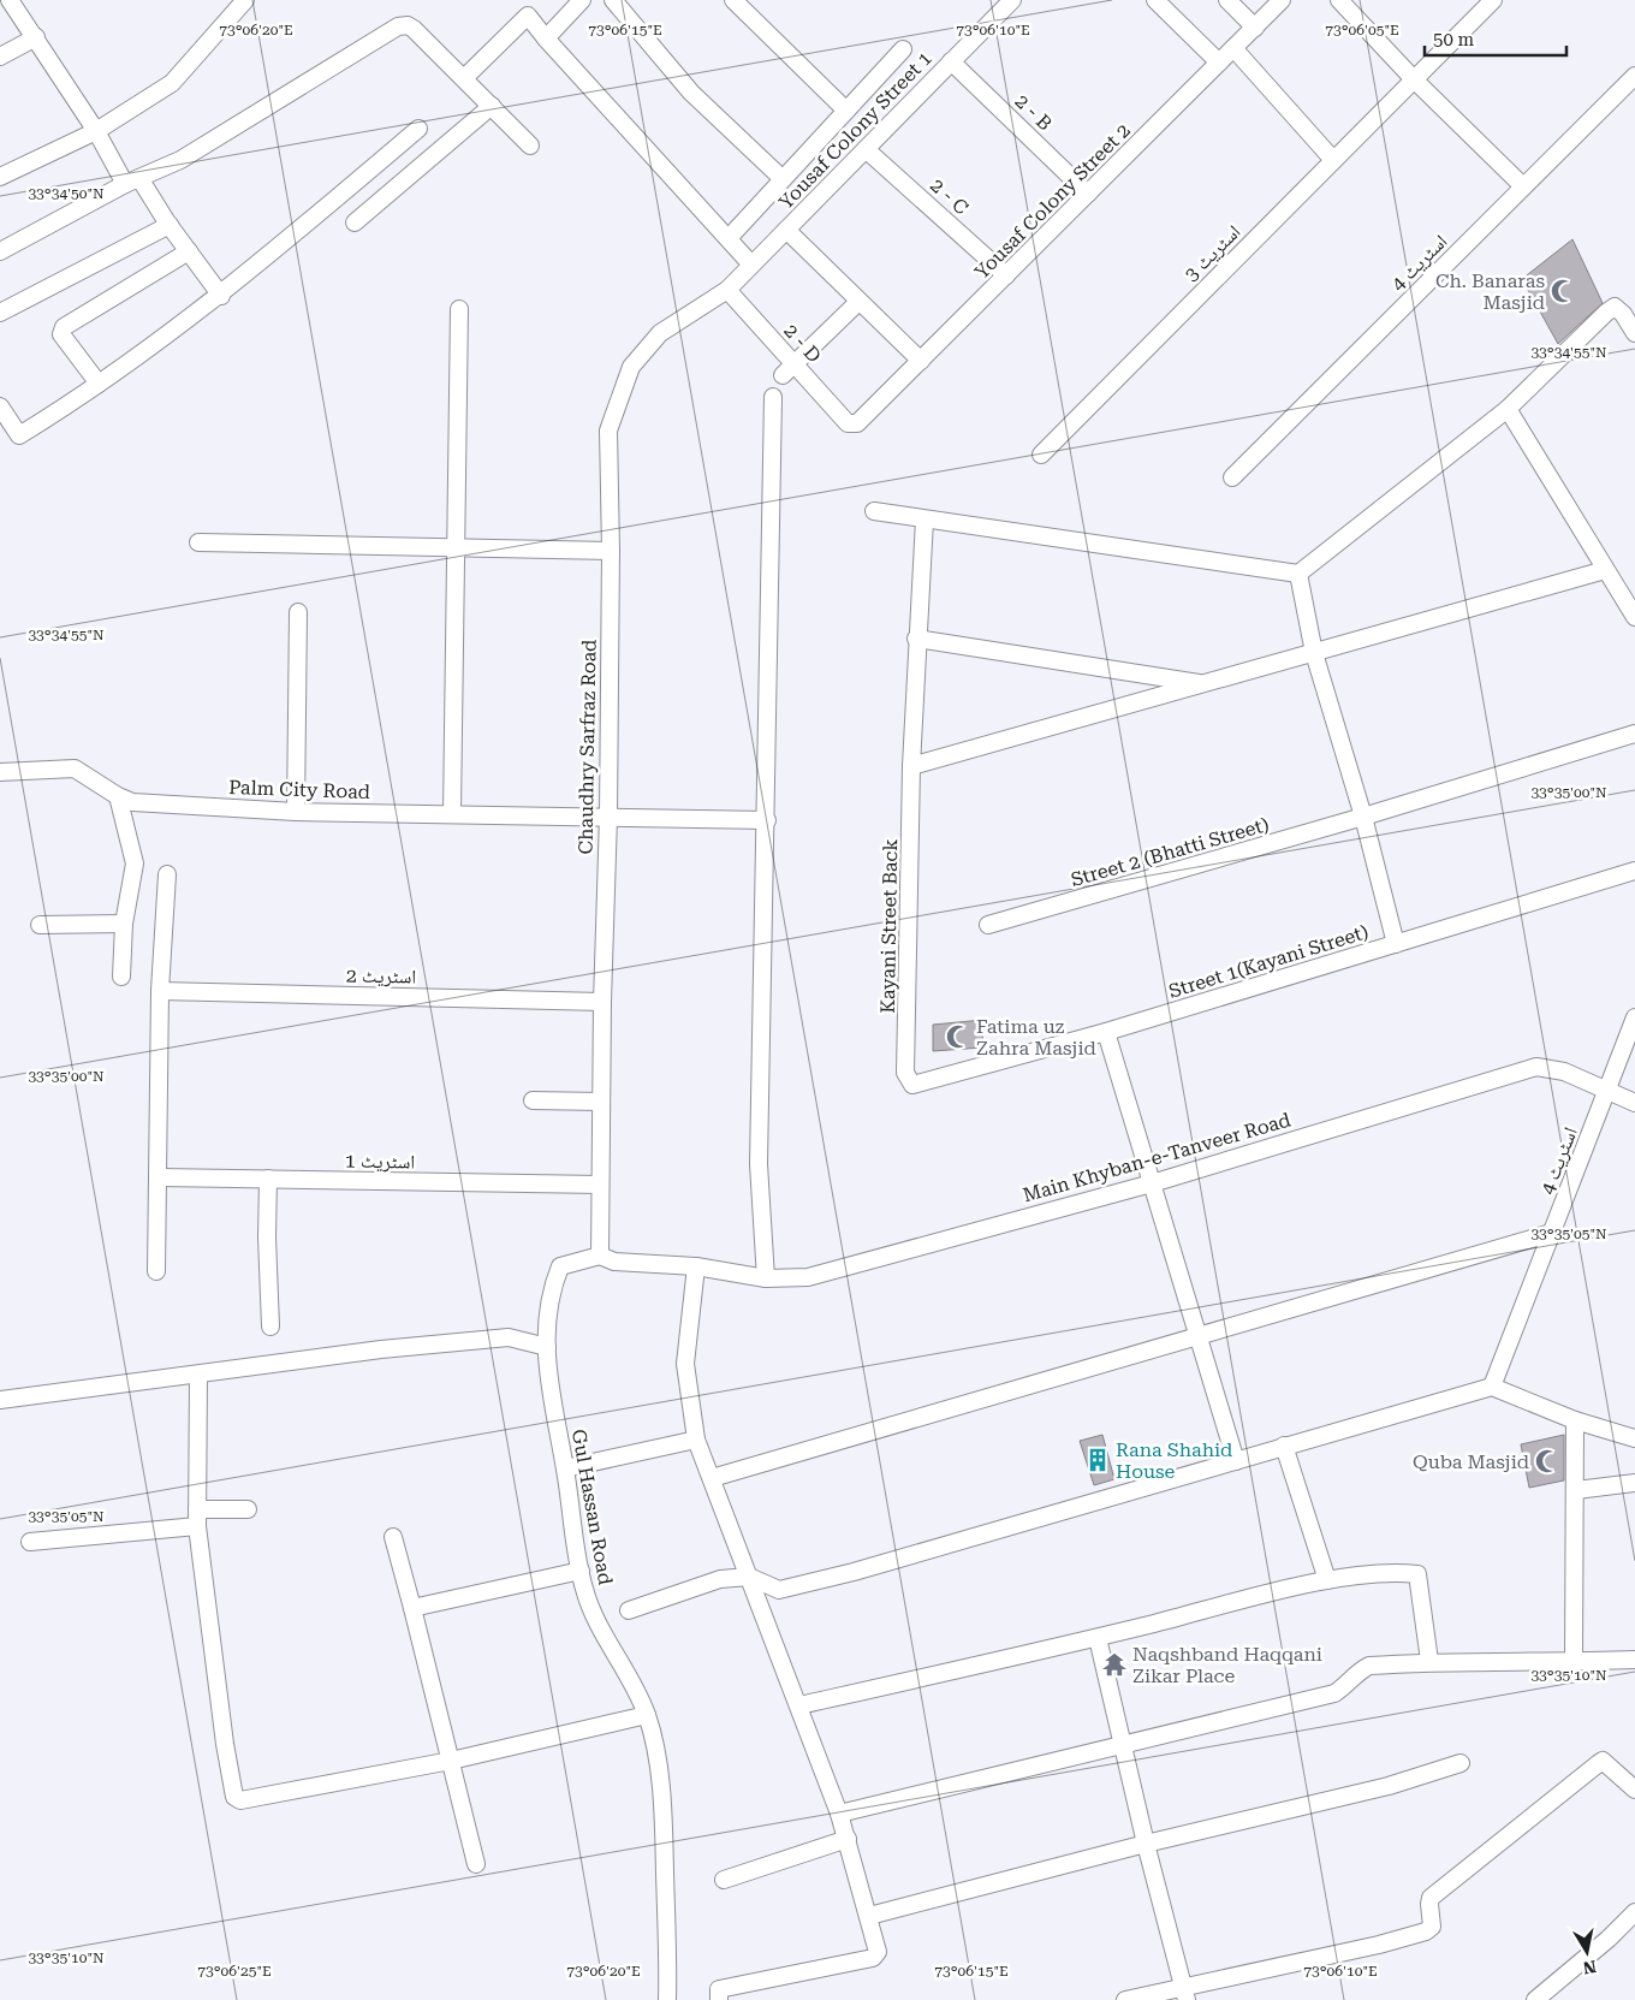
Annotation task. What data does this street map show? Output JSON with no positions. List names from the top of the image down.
{
  "streets": {
    "street": [
      "2 - B",
      "Yousaf Colony Street 1",
      "2 - C",
      "Yousaf Colony Street 2",
      "اسٹریٹ 3",
      "اسٹریٹ 4",
      "2 - D",
      "Chaudhry Sarfraz Road",
      "Palm City Road",
      "Street 2 (Bhatti Street)",
      "Kayani Street Back",
      "Street 1(Kayani Street)",
      "اسٹریٹ 2",
      "Main Khyban-e-Tanveer Road",
      "اسٹریٹ 1",
      "Gul Hassan Road"
    ]
  },
  "crossings": [
    ["2 - B", "Yousaf Colony Street 1"],
    ["2 - B", "Yousaf Colony Street 2"],
    ["Yousaf Colony Street 1", "2 - C"],
    ["Yousaf Colony Street 1", "2 - D"],
    ["Yousaf Colony Street 1", "Chaudhry Sarfraz Road"],
    ["2 - C", "Yousaf Colony Street 2"],
    ["Yousaf Colony Street 2", "2 - D"],
    ["اسٹریٹ 4", "Main Khyban-e-Tanveer Road"],
    ["2 - D", "Chaudhry Sarfraz Road"],
    ["Chaudhry Sarfraz Road", "Palm City Road"],
    ["Chaudhry Sarfraz Road", "اسٹریٹ 2"],
    ["Chaudhry Sarfraz Road", "Main Khyban-e-Tanveer Road"],
    ["Chaudhry Sarfraz Road", "اسٹریٹ 1"],
    ["Chaudhry Sarfraz Road", "Gul Hassan Road"],
    ["Kayani Street Back", "Street 1(Kayani Street)"],
    ["Main Khyban-e-Tanveer Road", "Gul Hassan Road"]
  ],
  "places": {
    "mosque": ["Ch. Banaras Masjid", "Fatima uz Zahra Masjid", "Quba Masjid"],
    "building": ["Rana Shahid House"],
    "temple": ["Naqshband Haqqani Zikar Place"]
  },
  "scale_bar": "50 m",
  "north": "bottom",
  "coordinates": [
    "73°06'15\"E",
    "73°06'20\"E",
    "73°06'10\"E",
    "73°06'05\"E",
    "33°34'50\"N",
    "33°34'55\"N",
    "33°35'00\"N",
    "33°35'05\"N",
    "33°35'10\"N",
    "73°06'25\"E"
  ]
}
